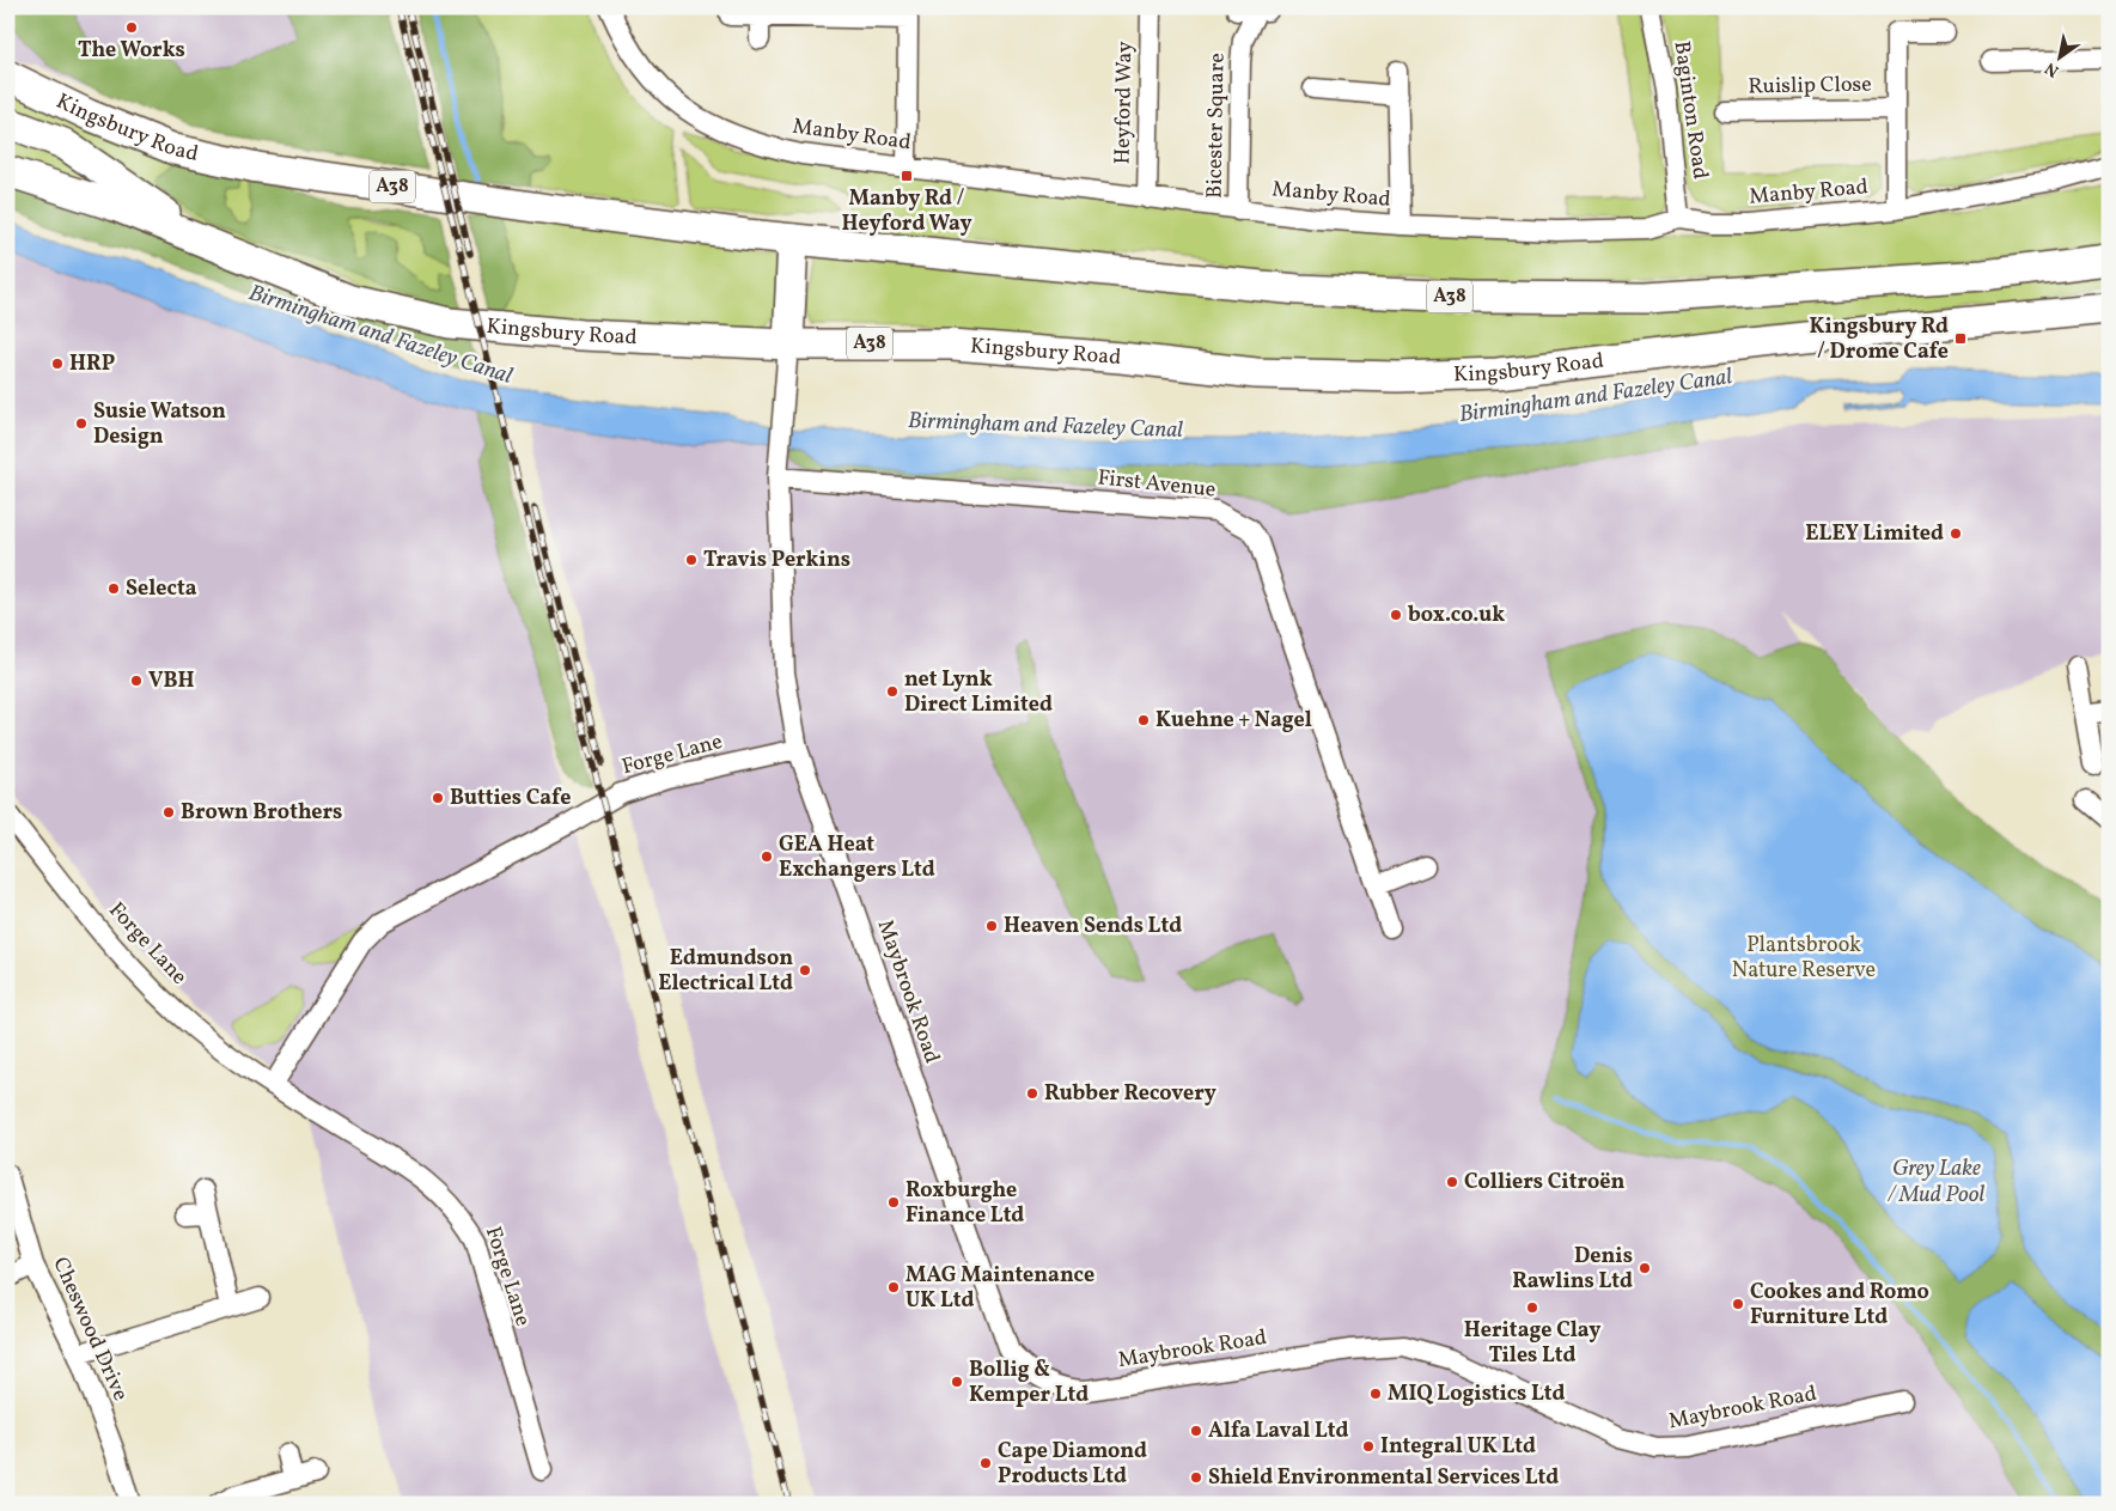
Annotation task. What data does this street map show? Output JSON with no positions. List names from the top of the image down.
{
  "streets": {
    "highway": ["Kingsbury Road", "A38"],
    "street": [
      "Ruislip Close",
      "Heyford Way",
      "Baginton Road",
      "Bicester Square",
      "Manby Road",
      "First Avenue",
      "Forge Lane",
      "Maybrook Road",
      "Cheswood Drive"
    ]
  },
  "crossings": [
    ["Ruislip Close", "Manby Road"],
    ["Heyford Way", "Manby Road"],
    ["Baginton Road", "Manby Road"],
    ["Kingsbury Road", "A38"],
    ["Bicester Square", "Manby Road"],
    ["Forge Lane", "Maybrook Road"]
  ],
  "water": ["Birmingham and Fazeley Canal", "Grey Lake / Mud Pool"],
  "parks": ["Plantsbrook Nature Reserve"],
  "places": {
    "other": [
      "The Works",
      "HRP",
      "Susie Watson Design",
      "ELEY Limited",
      "Travis Perkins",
      "Selecta",
      "box.co.uk",
      "VBH",
      "net Lynk Direct Limited",
      "Kuehne + Nagel",
      "Butties Cafe",
      "Brown Brothers",
      "GEA Heat Exchangers Ltd",
      "Heaven Sends Ltd",
      "Edmundson Electrical Ltd",
      "Rubber Recovery",
      "Colliers Citroën",
      "Roxburghe Finance Ltd",
      "Denis Rawlins Ltd",
      "MAG Maintenance UK Ltd",
      "Cookes and Romo Furniture Ltd",
      "Heritage Clay Tiles Ltd",
      "Bollig & Kemper Ltd",
      "MIQ Logistics Ltd",
      "Alfa Laval Ltd",
      "Integral UK Ltd",
      "Cape Diamond Products Ltd",
      "Shield Environmental Services Ltd"
    ],
    "transit": ["Manby Rd / Heyford Way", "Kingsbury Rd / Drome Cafe"]
  },
  "north": "bottom left"
}
